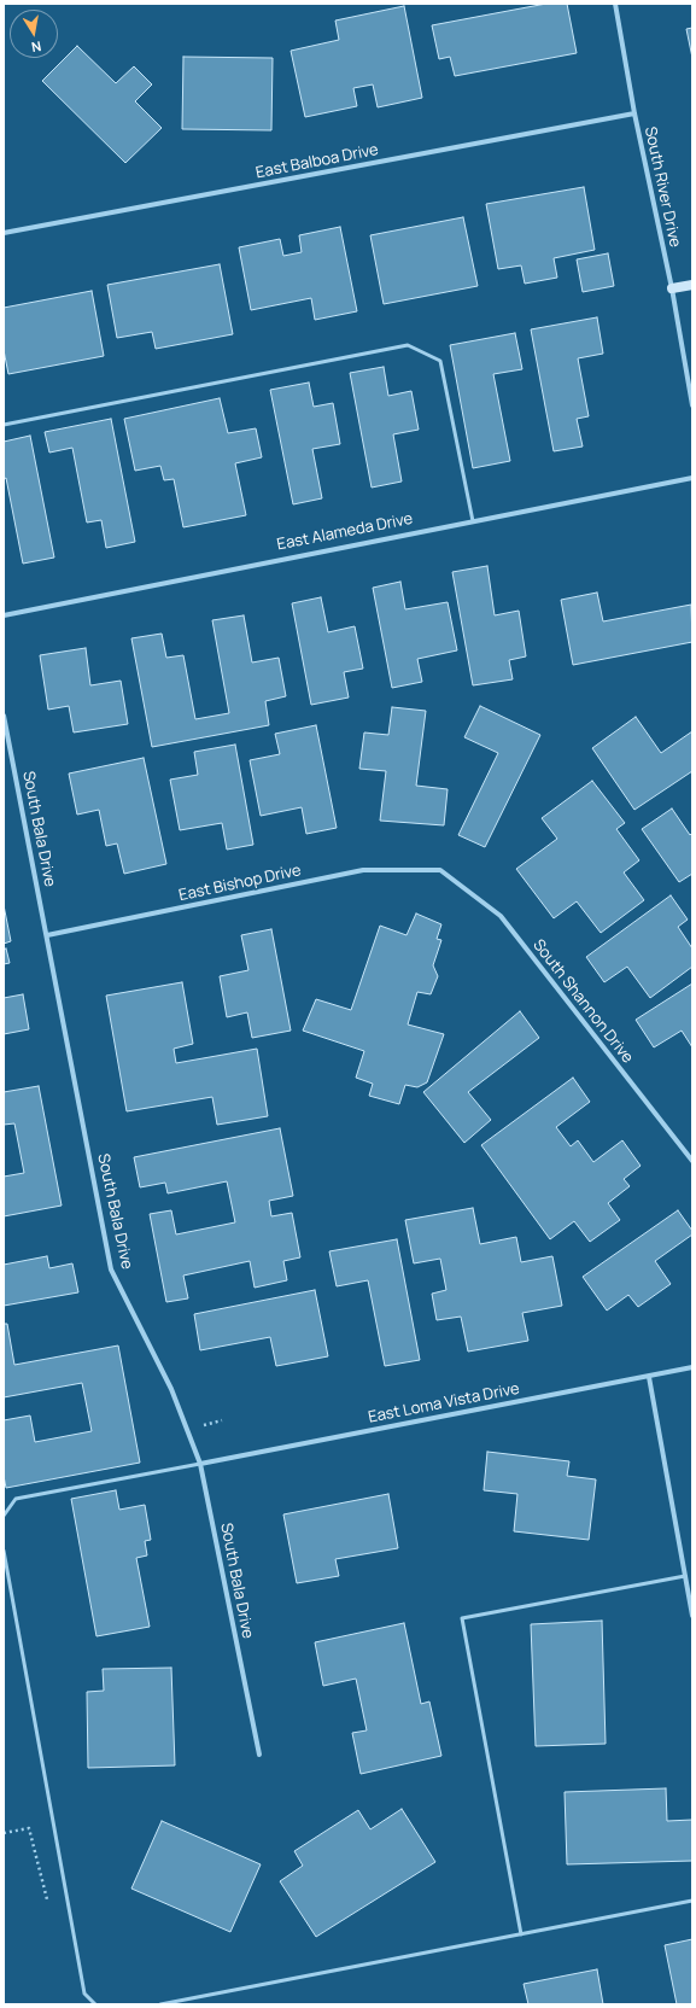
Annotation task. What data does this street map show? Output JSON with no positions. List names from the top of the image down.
{
  "streets": {
    "street": [
      "East Balboa Drive",
      "South River Drive",
      "East Alameda Drive",
      "South Bala Drive",
      "East Bishop Drive",
      "South Shannon Drive",
      "East Loma Vista Drive"
    ]
  },
  "crossings": [
    ["East Balboa Drive", "South River Drive"],
    ["South Bala Drive", "East Bishop Drive"],
    ["South Bala Drive", "East Loma Vista Drive"],
    ["East Bishop Drive", "South Shannon Drive"]
  ],
  "north": "bottom"
}
